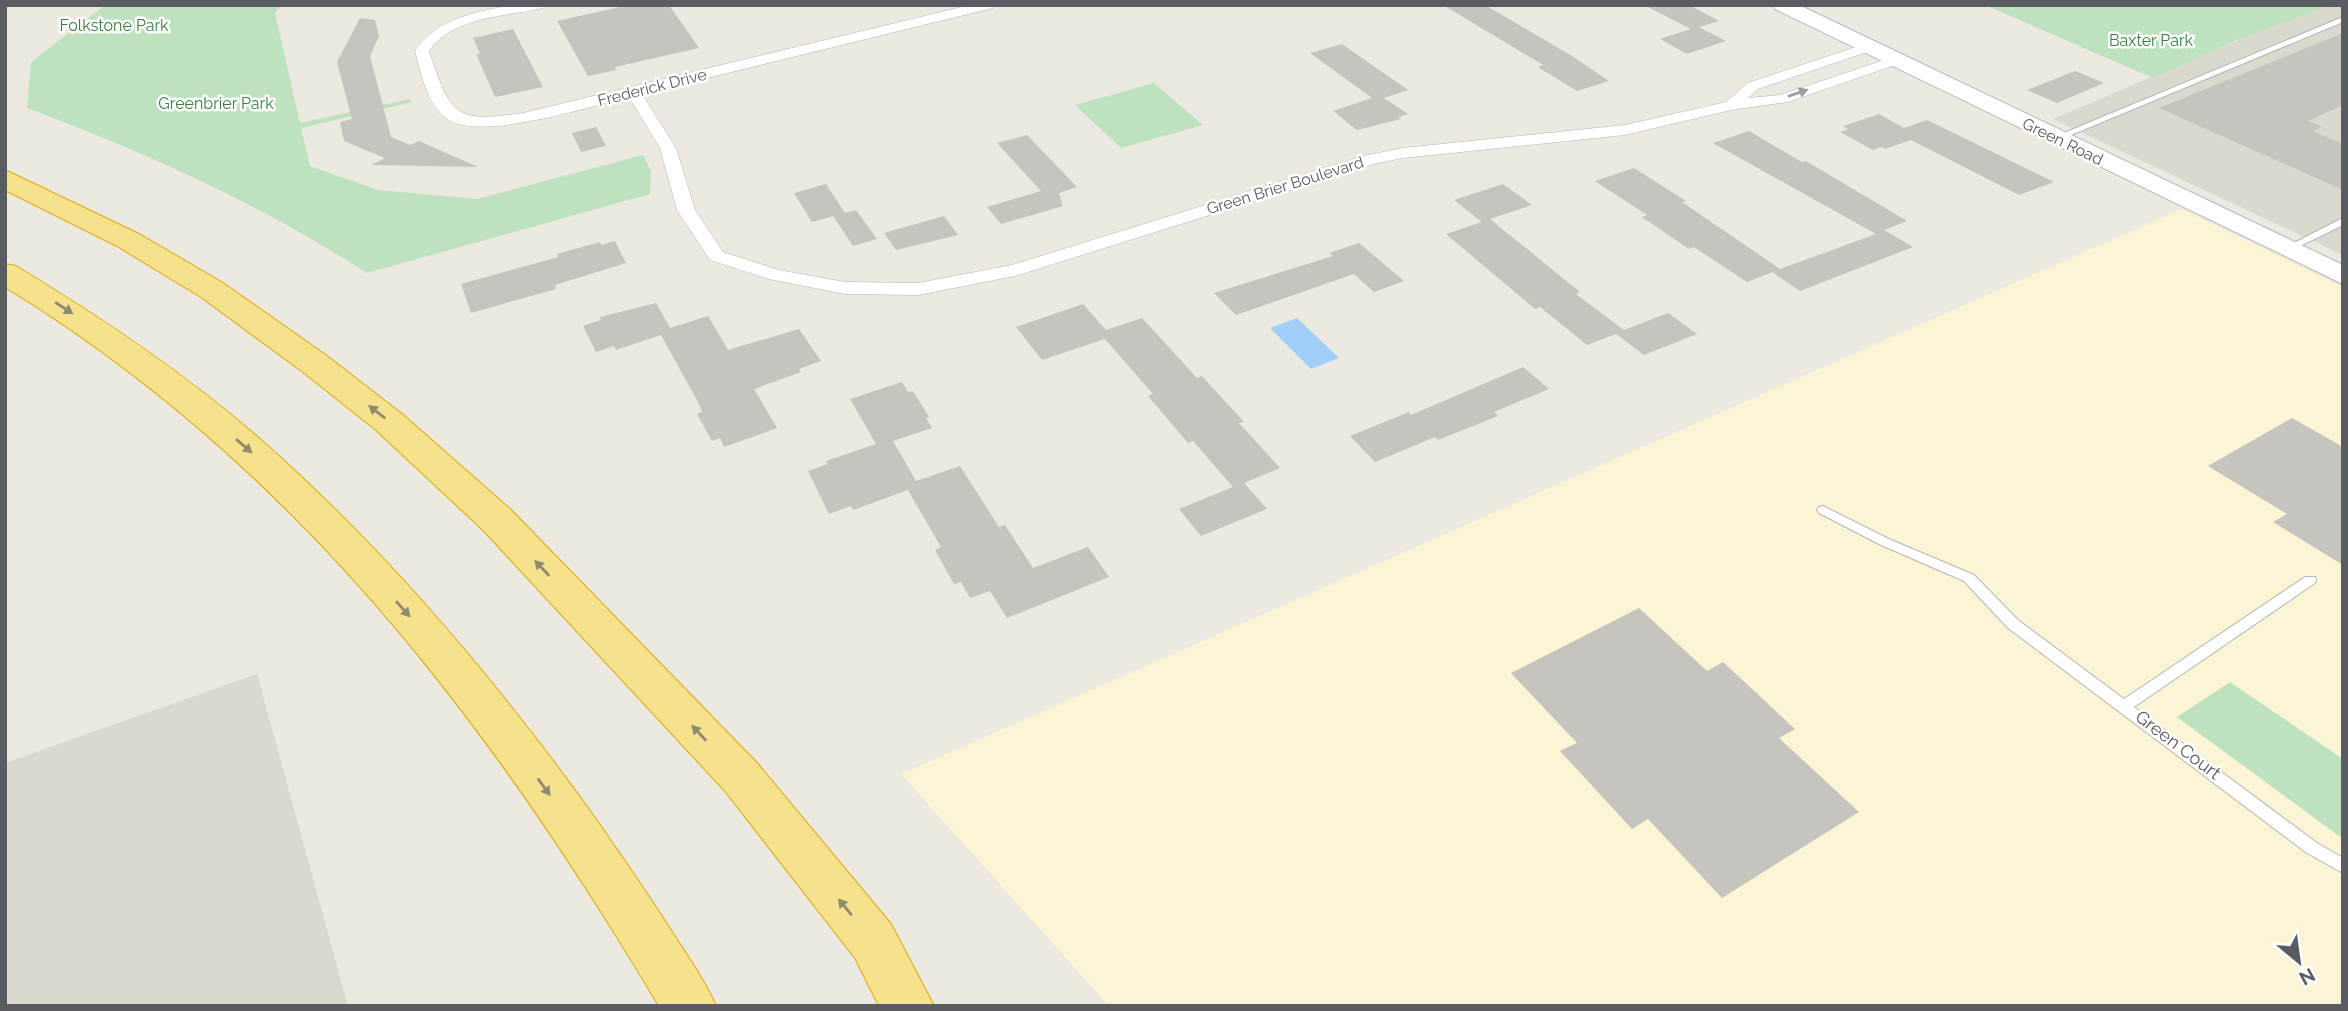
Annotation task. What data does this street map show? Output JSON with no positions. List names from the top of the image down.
{
  "streets": {
    "street": ["Frederick Drive", "Green Road", "Green Brier Boulevard"],
    "lane": ["Green Court"]
  },
  "crossings": [
    ["Frederick Drive", "Green Brier Boulevard"],
    ["Green Road", "Green Brier Boulevard"]
  ],
  "parks": ["Folkstone Park", "Baxter Park", "Greenbrier Park"],
  "north": "bottom right"
}
